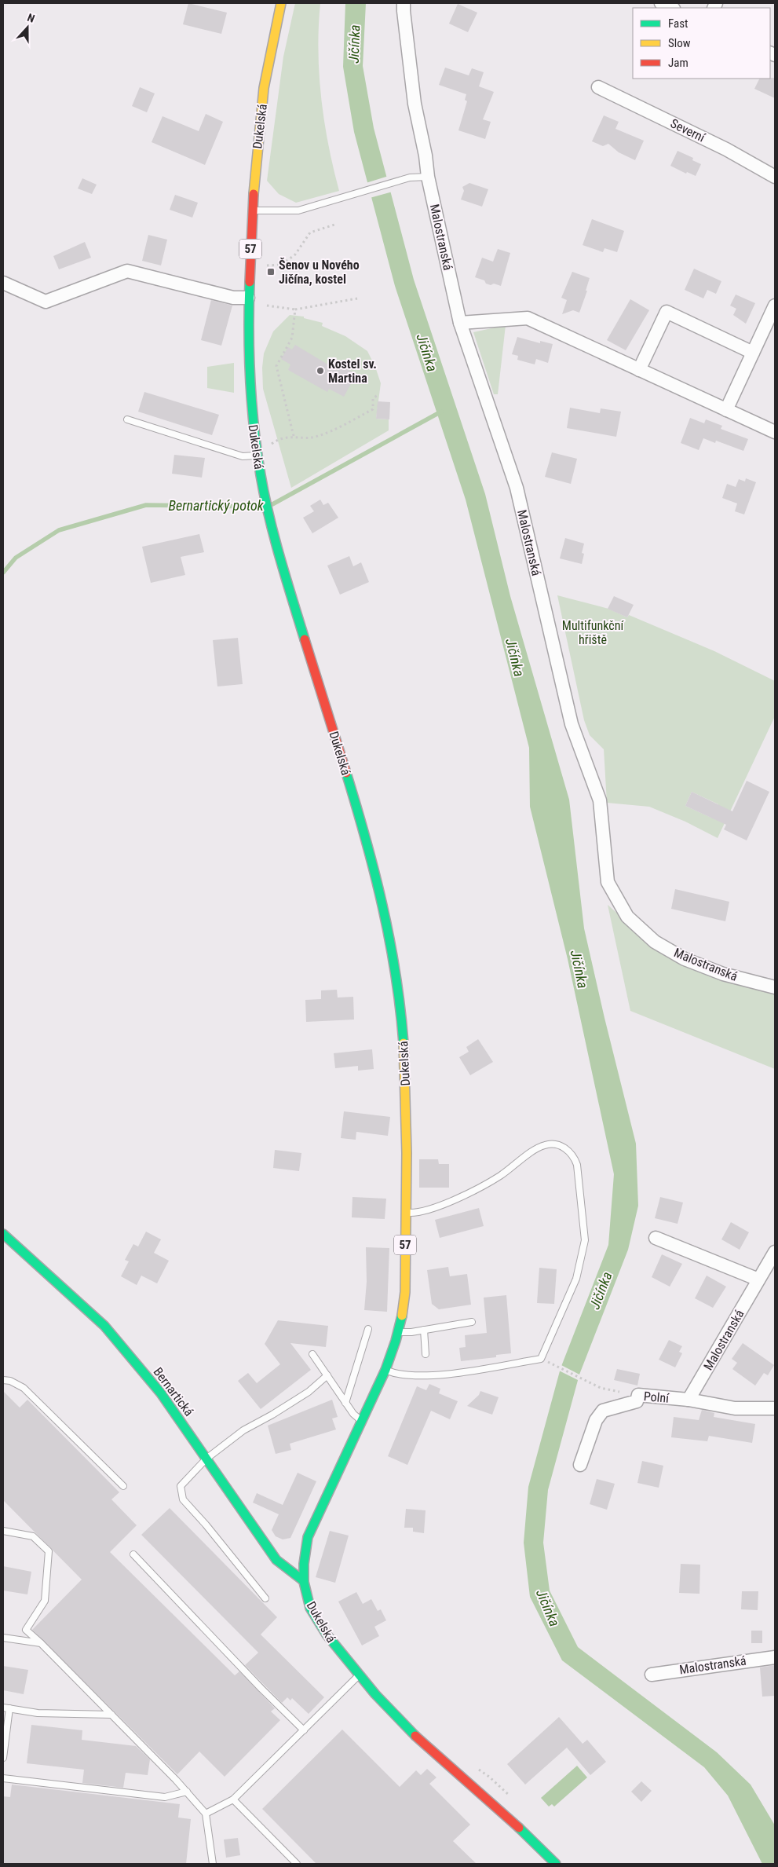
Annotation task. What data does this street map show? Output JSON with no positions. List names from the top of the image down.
{
  "streets": {
    "main road": ["Dukelská", "57", "Bernartická"],
    "street": ["Severní", "Malostranská", "Polní"]
  },
  "crossings": [
    ["Dukelská", "Bernartická"],
    ["Malostranská", "Polní"]
  ],
  "water": ["Jičínka", "Bernartický potok"],
  "parks": ["Multifunkční hřiště"],
  "places": {
    "transit": ["Šenov u Nového Jičína, kostel"],
    "other": ["Kostel sv. Martina"]
  },
  "legend": ["Fast", "Slow", "Jam"],
  "north": "top"
}
